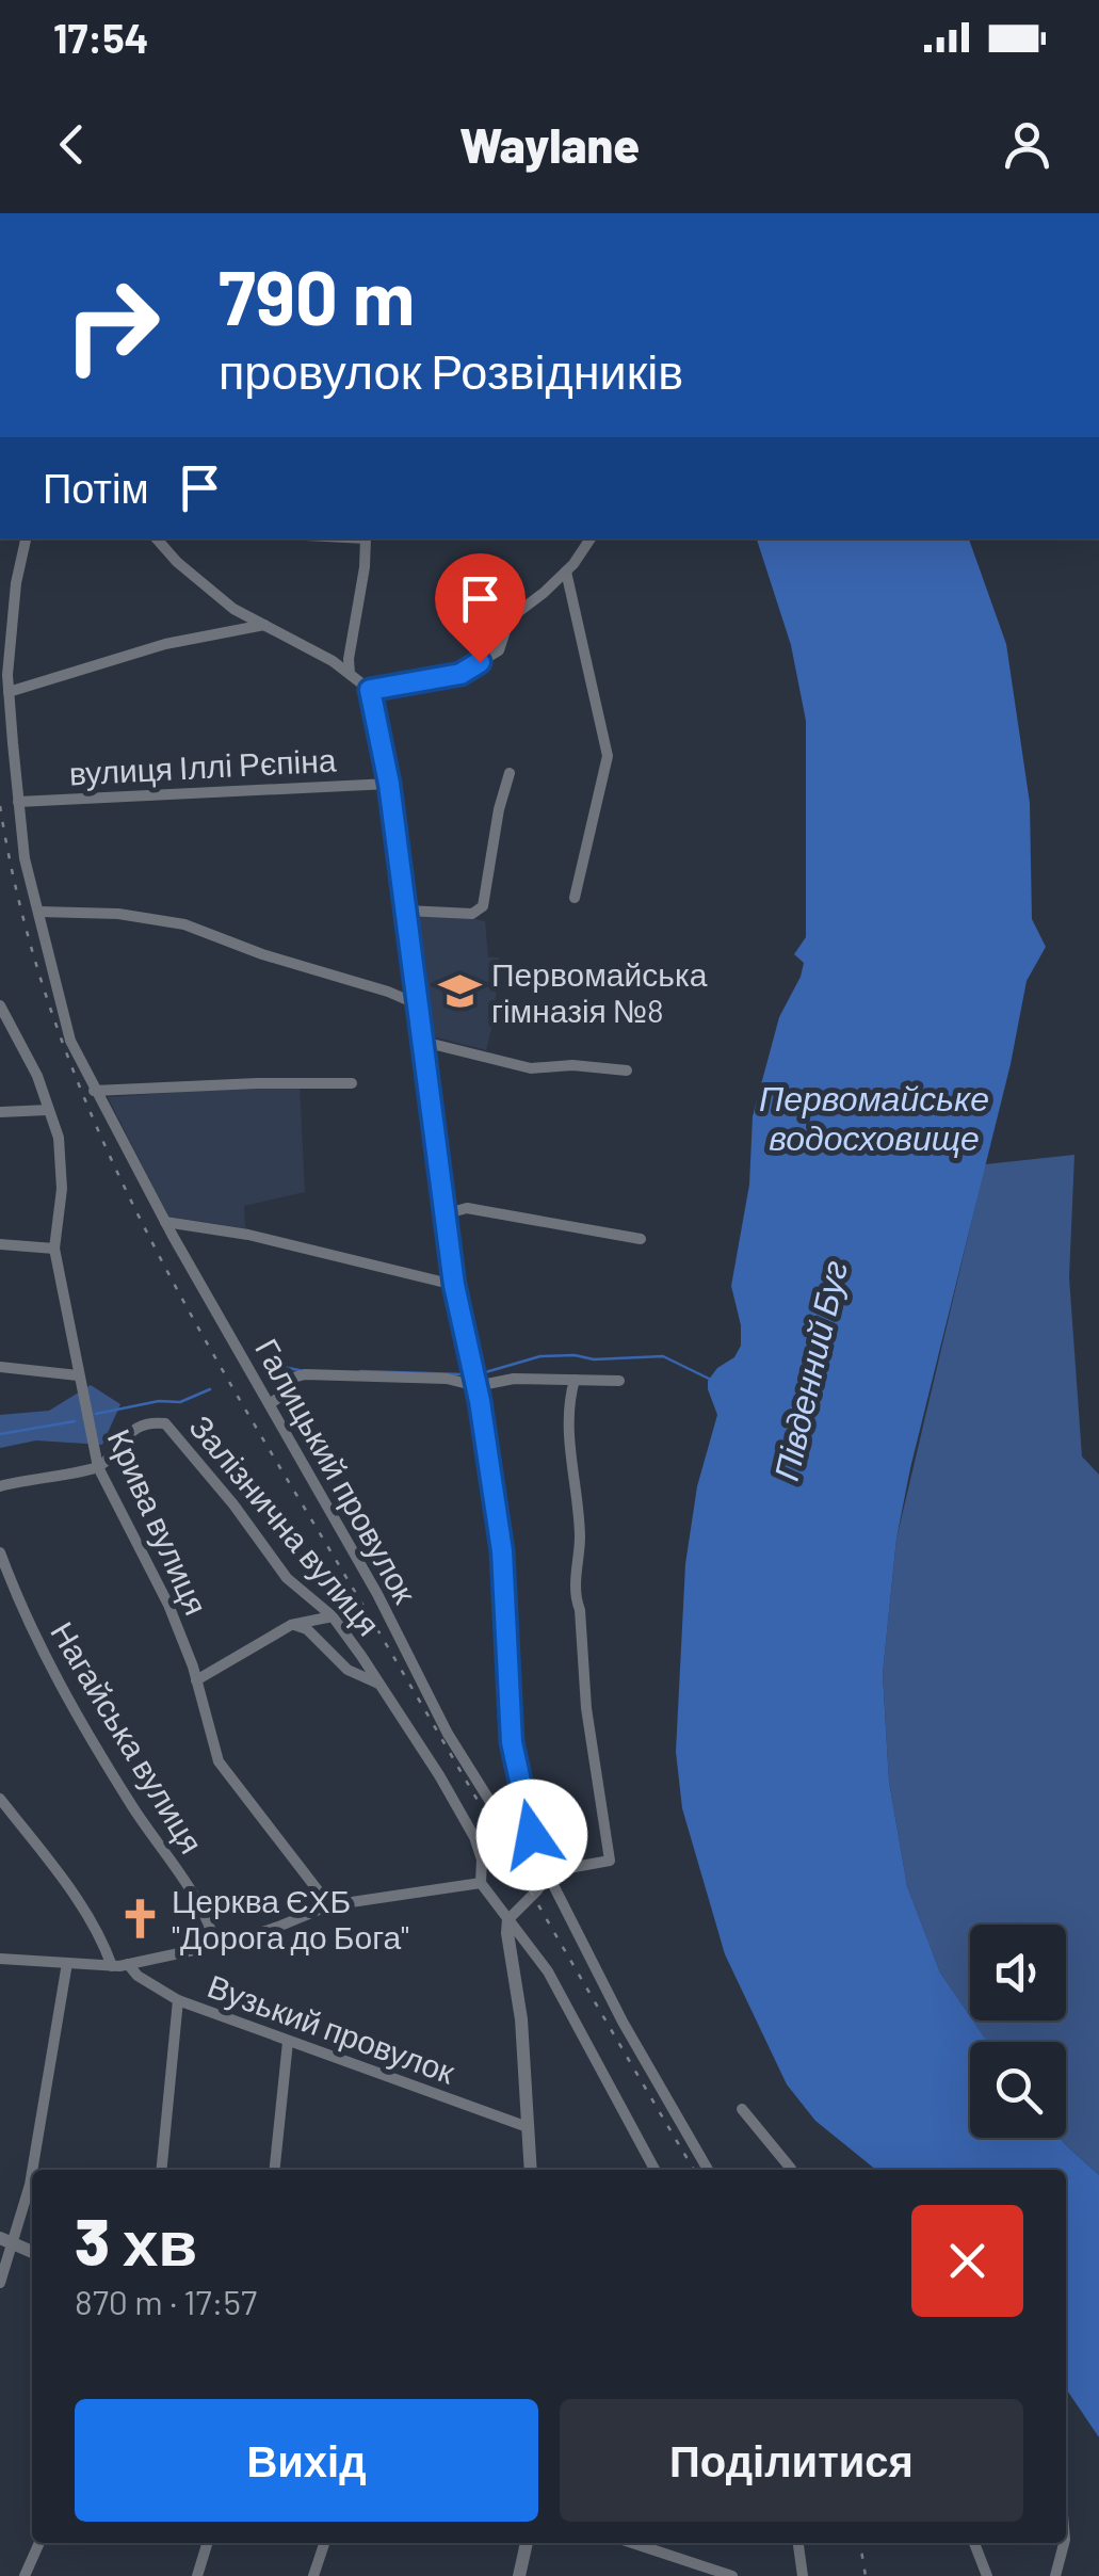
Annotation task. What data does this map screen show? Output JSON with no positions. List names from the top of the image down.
{
  "streets": {
    "street": [
      "вулиця Іллі Рєпіна",
      "Галицький провулок",
      "Крива вулиця",
      "Залізнична вулиця",
      "Нагайська вулиця",
      "Вузький провулок"
    ]
  },
  "crossings": [
    ["вулиця Іллі Рєпіна", "Галицький провулок"],
    ["Крива вулиця", "Залізнична вулиця"]
  ],
  "water": ["Первомайське водосховище", "Південний Буг"],
  "places": {
    "school or university": ["Первомайська гімназія №8"],
    "church": ["Церква ЄХБ \"Дорога до Бога\""]
  },
  "page": {
    "status": "17:54",
    "header": "Waylane",
    "turn": ["790 m", "провулок Розвідників"],
    "then": "Потім",
    "heading": ["3 хв", "870 m · 17:57"],
    "buttons": ["Вихід", "Поділитися"]
  }
}
